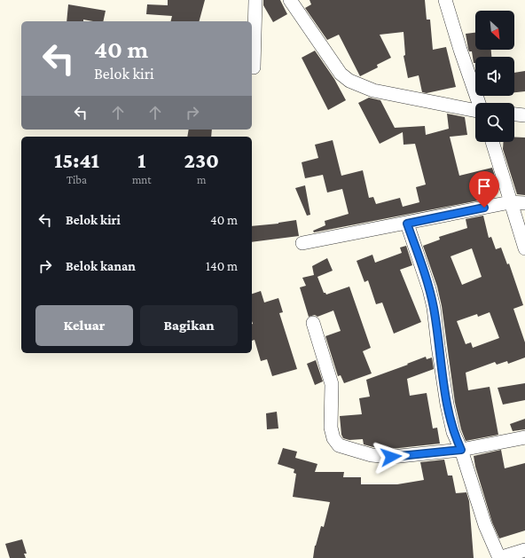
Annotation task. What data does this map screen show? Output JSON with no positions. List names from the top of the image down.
{
  "north": "bottom right",
  "page": {
    "turn": ["40 m", "Belok kiri"],
    "eta": [
      "15:41",
      "Tiba",
      "1",
      "mnt",
      "230",
      "m"
    ],
    "list": [
      {
        "name": "Belok kiri",
        "value": "40 m"
      },
      {
        "name": "Belok kanan",
        "value": "140 m"
      }
    ],
    "buttons": ["Keluar", "Bagikan"]
  }
}
